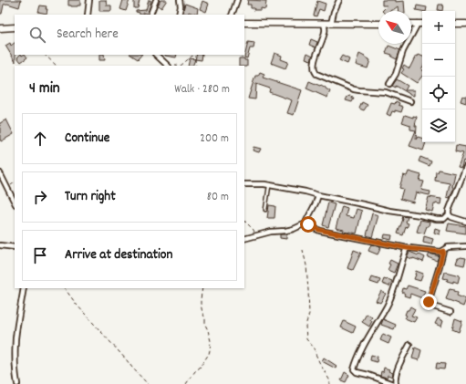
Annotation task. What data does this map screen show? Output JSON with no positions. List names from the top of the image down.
{
  "north": "top left",
  "page": {
    "map_buttons": ["+", "−"],
    "search": "Search here",
    "heading": ["4 min", "Walk · 280 m"],
    "list": [
      ["Continue", "200 m"],
      ["Turn right", "80 m"],
      "Arrive at destination"
    ]
  }
}
